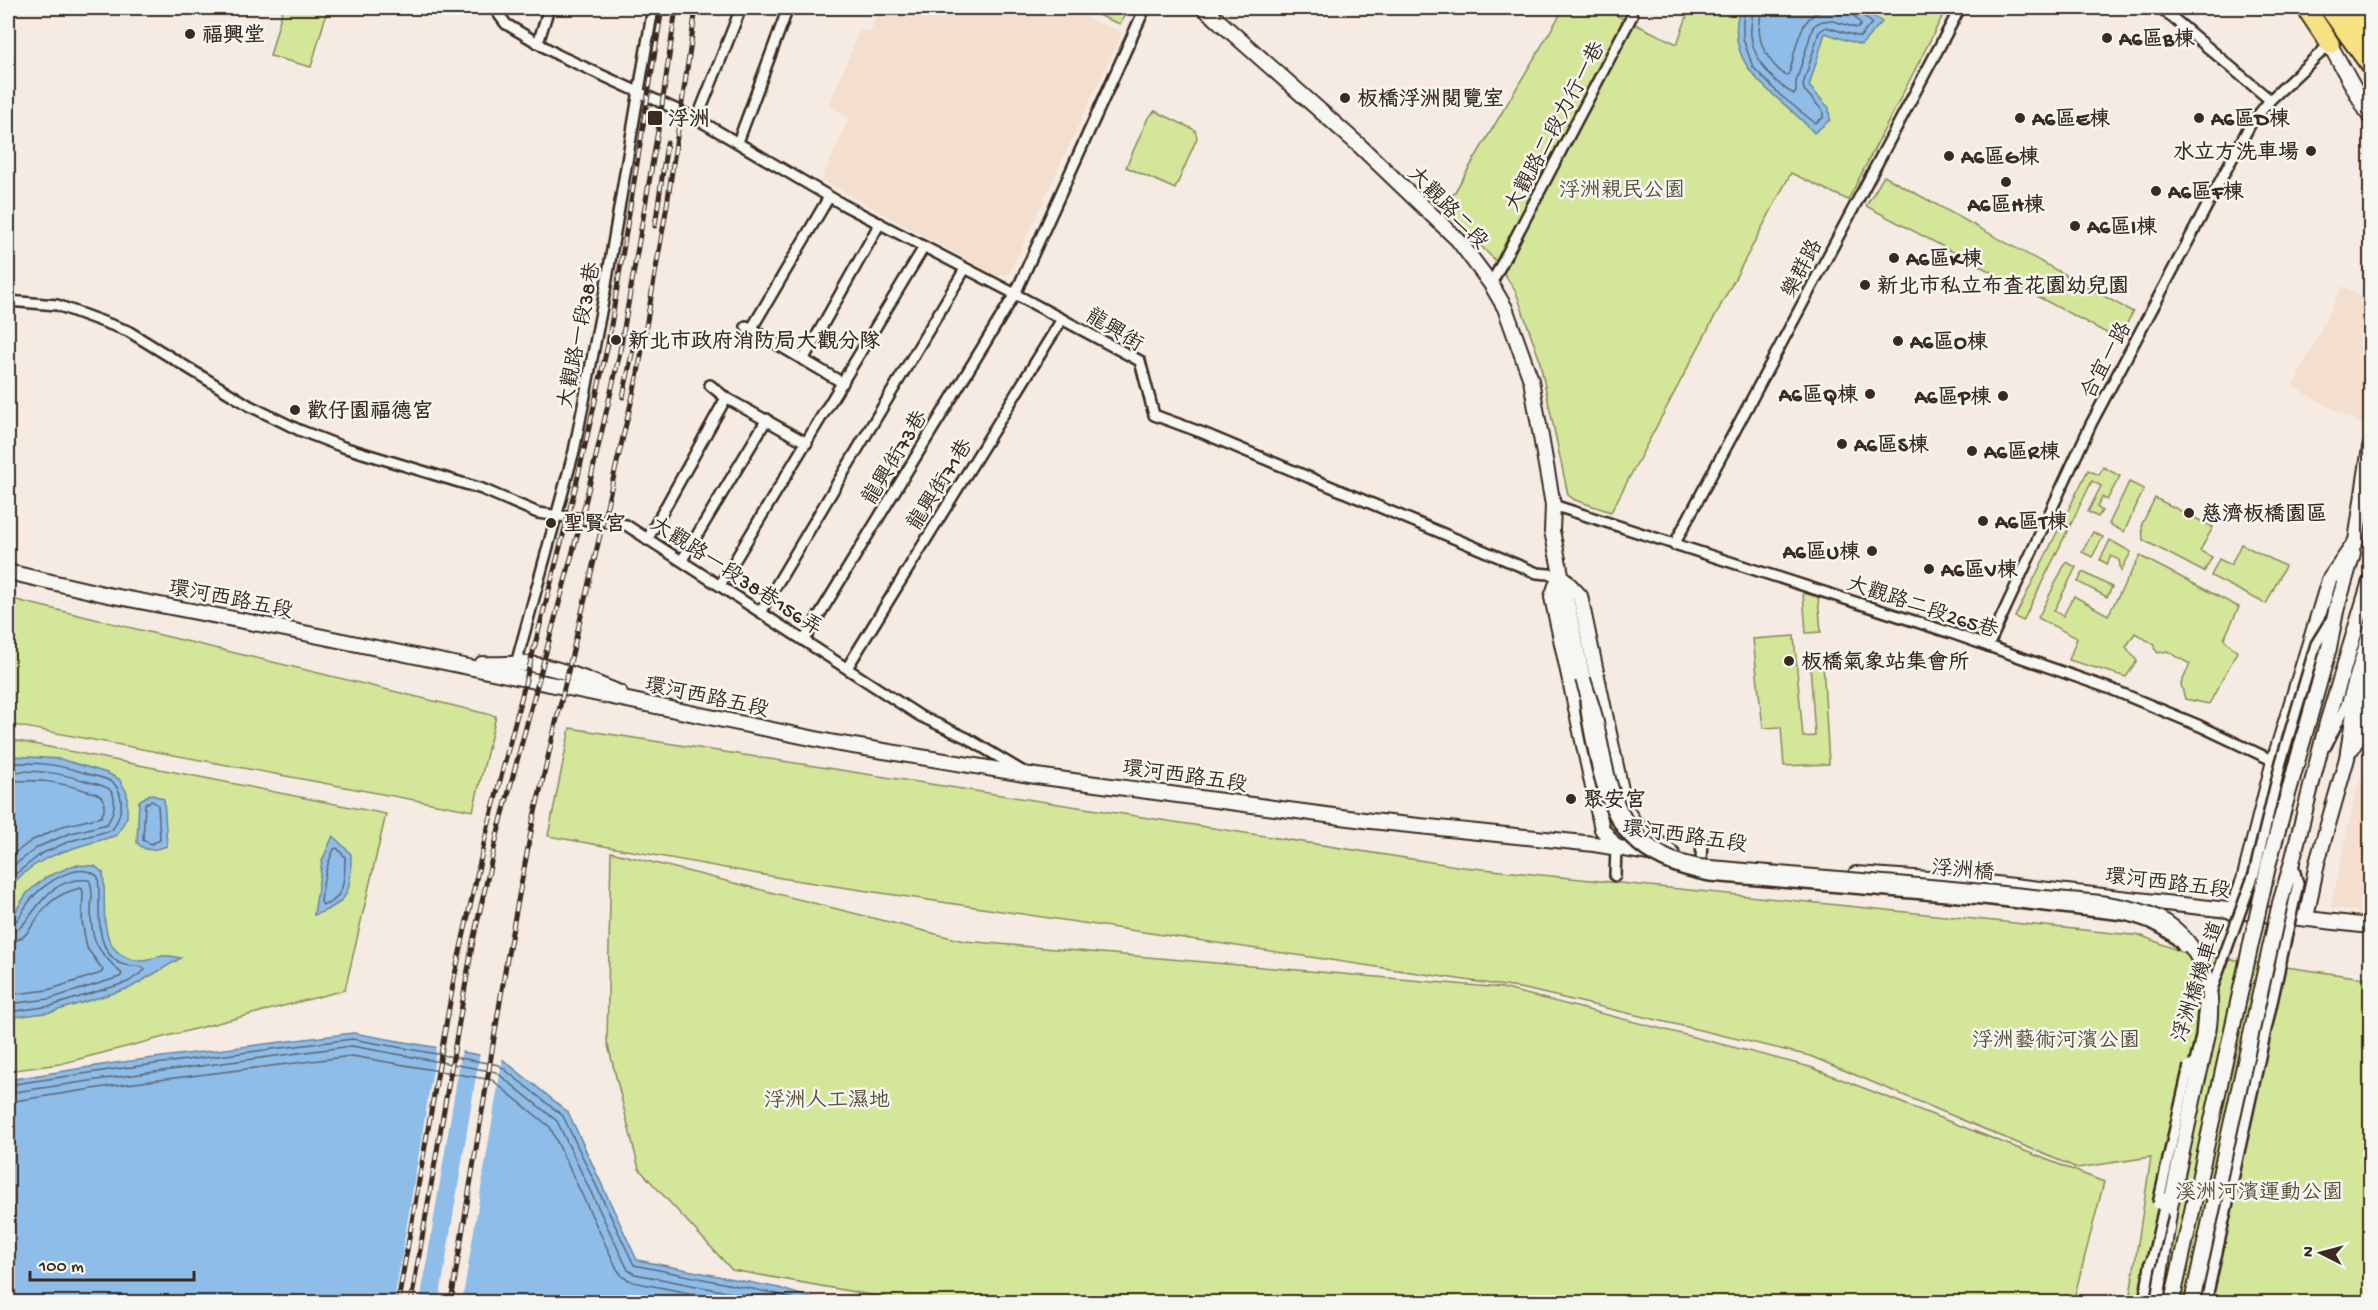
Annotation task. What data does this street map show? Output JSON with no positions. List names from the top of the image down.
{
  "streets": {
    "main road": ["大觀路二段", "環河西路五段", "浮洲橋"],
    "street": [
      "大觀路二段力行一巷",
      "樂群路",
      "龍興街",
      "大觀路一段38巷",
      "合宜一路",
      "龍興街73巷",
      "龍興街71巷",
      "大觀路一段38巷156弄",
      "大觀路二段265巷",
      "浮洲橋機車道"
    ]
  },
  "crossings": [
    ["大觀路二段力行一巷", "大觀路二段"],
    ["大觀路二段", "龍興街"],
    ["大觀路二段", "大觀路二段265巷"],
    ["大觀路二段", "浮洲橋"],
    ["樂群路", "大觀路二段265巷"],
    ["龍興街", "大觀路一段38巷"],
    ["龍興街", "龍興街73巷"],
    ["龍興街", "龍興街71巷"],
    ["龍興街", "浮洲橋"],
    ["大觀路一段38巷", "大觀路一段38巷156弄"],
    ["合宜一路", "大觀路二段265巷"],
    ["龍興街73巷", "大觀路一段38巷156弄"],
    ["龍興街71巷", "大觀路一段38巷156弄"],
    ["大觀路一段38巷156弄", "環河西路五段"]
  ],
  "parks": [
    "浮洲親民公園",
    "浮洲藝術河濱公園",
    "浮洲人工濕地",
    "溪洲河濱運動公園"
  ],
  "places": {
    "other": [
      "福興堂",
      "A6區B棟",
      "板橋浮洲閱覽室",
      "A6區E棟",
      "A6區D棟",
      "水立方洗車場",
      "A6區G棟",
      "A6區H棟",
      "A6區F棟",
      "A6區I棟",
      "A6區K棟",
      "新北市私立布查花園幼兒園",
      "新北市政府消防局大觀分隊",
      "A6區O棟",
      "A6區Q棟",
      "A6區P棟",
      "歡仔園福德宮",
      "A6區S棟",
      "A6區R棟",
      "慈濟板橋園區",
      "A6區T棟",
      "聖賢宮",
      "A6區U棟",
      "A6區V棟",
      "板橋氣象站集會所",
      "聚安宮"
    ],
    "transit": ["浮洲"]
  },
  "scale_bar": "100 m",
  "north": "left"
}
